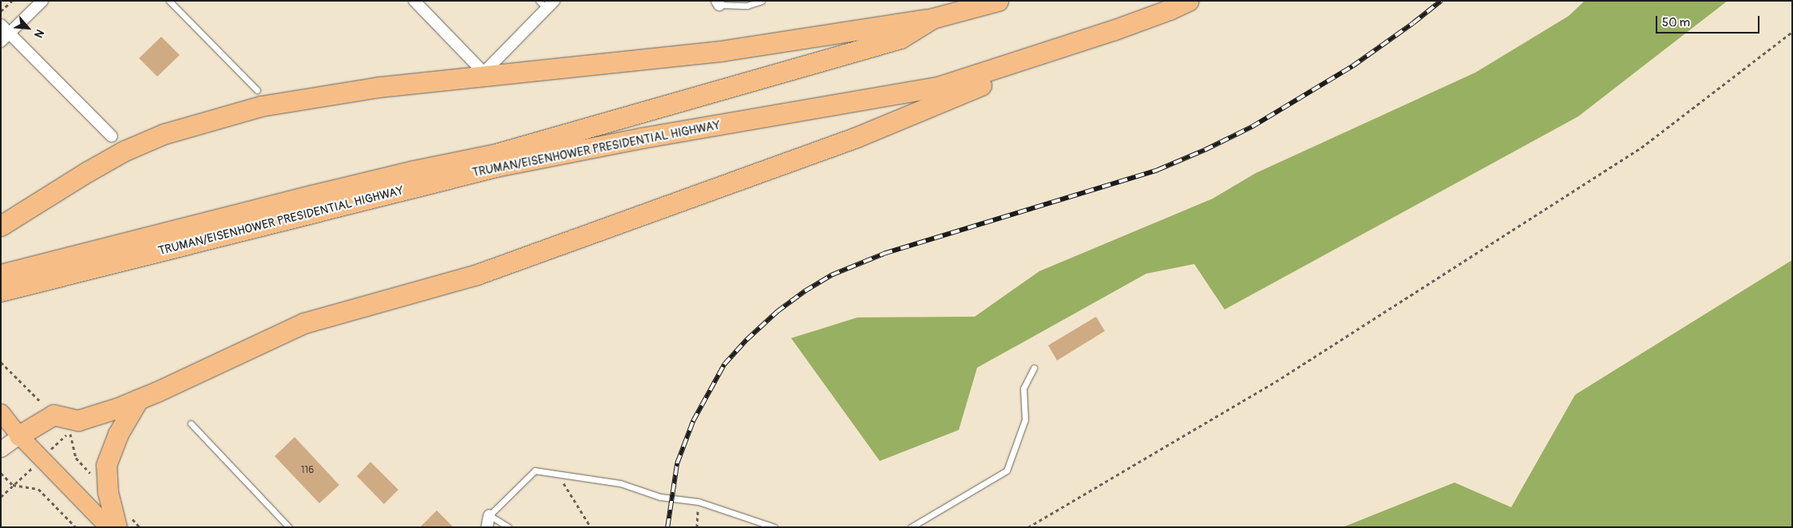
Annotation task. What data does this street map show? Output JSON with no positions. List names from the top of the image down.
{
  "streets": {
    "highway": ["TRUMAN/EISENHOWER PRESIDENTIAL HIGHWAY"]
  },
  "house_numbers": ["116"],
  "scale_bar": "50 m",
  "north": "bottom right"
}
